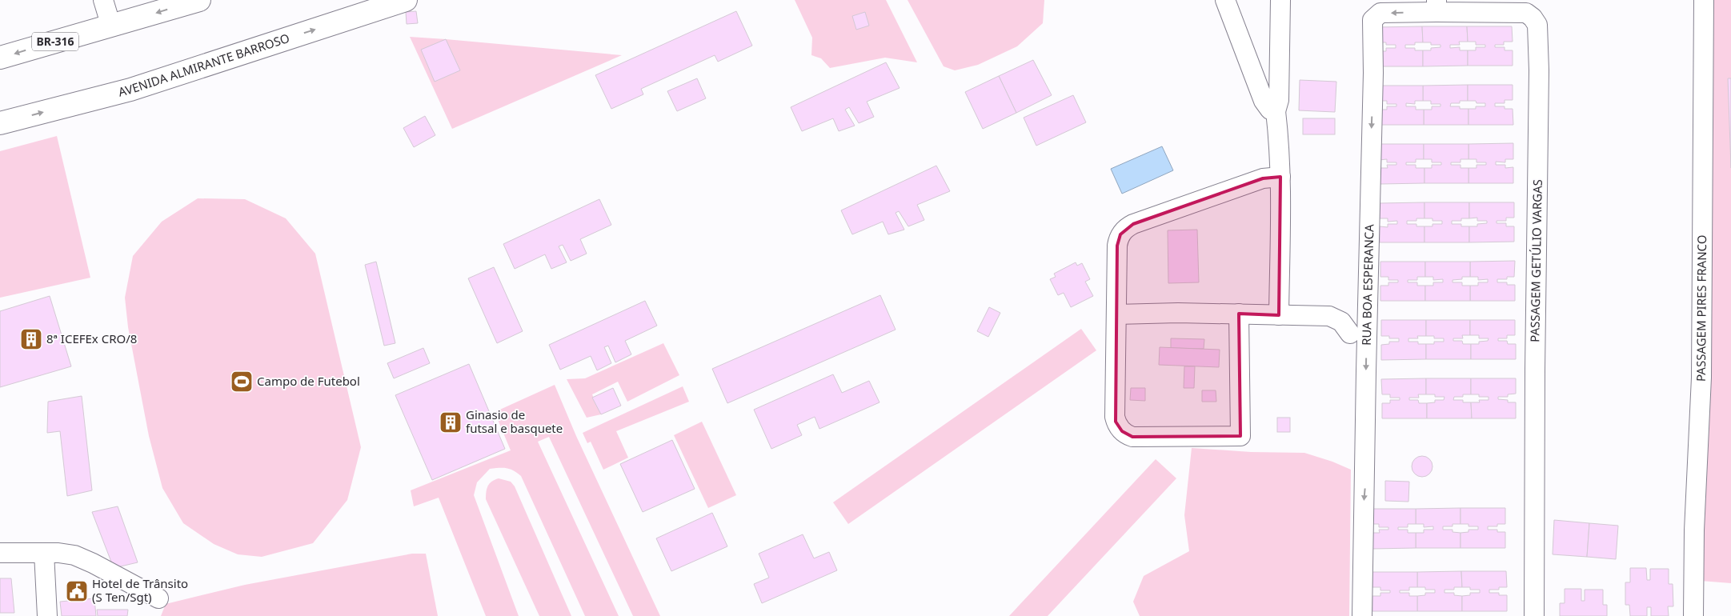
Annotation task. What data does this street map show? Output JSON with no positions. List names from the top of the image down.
{
  "streets": {
    "highway": ["BR-316", "AVENIDA ALMIRANTE BARROSO"],
    "street": ["PASSAGEM GETÚLIO VARGAS", "RUA BOA ESPERANCA", "PASSAGEM PIRES FRANCO"]
  },
  "crossings": [
    ["PASSAGEM GETÚLIO VARGAS", "RUA BOA ESPERANCA"]
  ],
  "places": {
    "building": ["8ª ICEFEx CRO/8", "Ginasio de futsal e basquete"],
    "sports": ["Campo de Futebol"],
    "public building": ["Hotel de Trânsito (S Ten/Sgt)"]
  }
}
